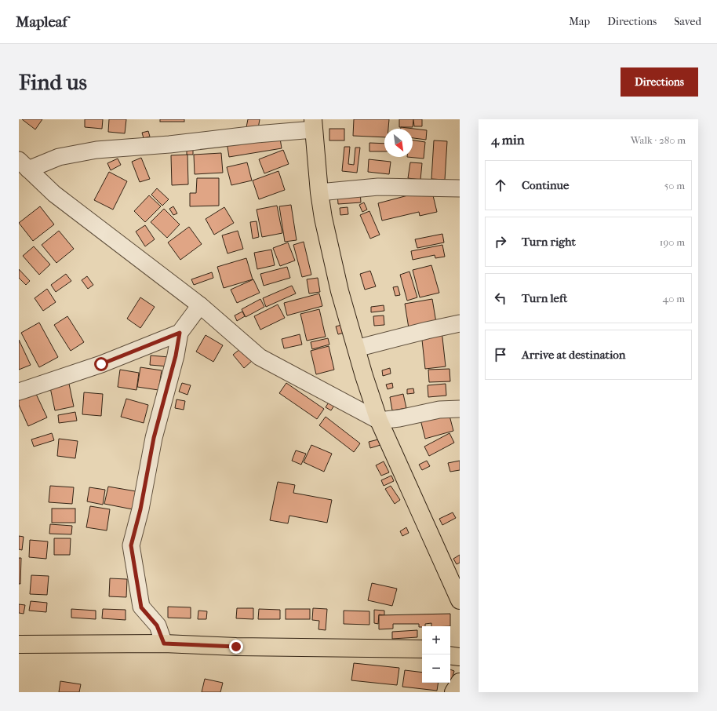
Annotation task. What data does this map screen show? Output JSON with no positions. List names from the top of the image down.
{
  "north": "bottom right",
  "page": {
    "header": "Mapleaf",
    "nav": ["Map", "Directions", "Saved"],
    "buttons": "Directions",
    "title": "Find us",
    "heading": ["4 min", "Walk · 280 m"],
    "list": [
      ["Continue", "50 m"],
      ["Turn right", "190 m"],
      ["Turn left", "40 m"],
      "Arrive at destination"
    ],
    "map_buttons": ["+", "−"]
  }
}
